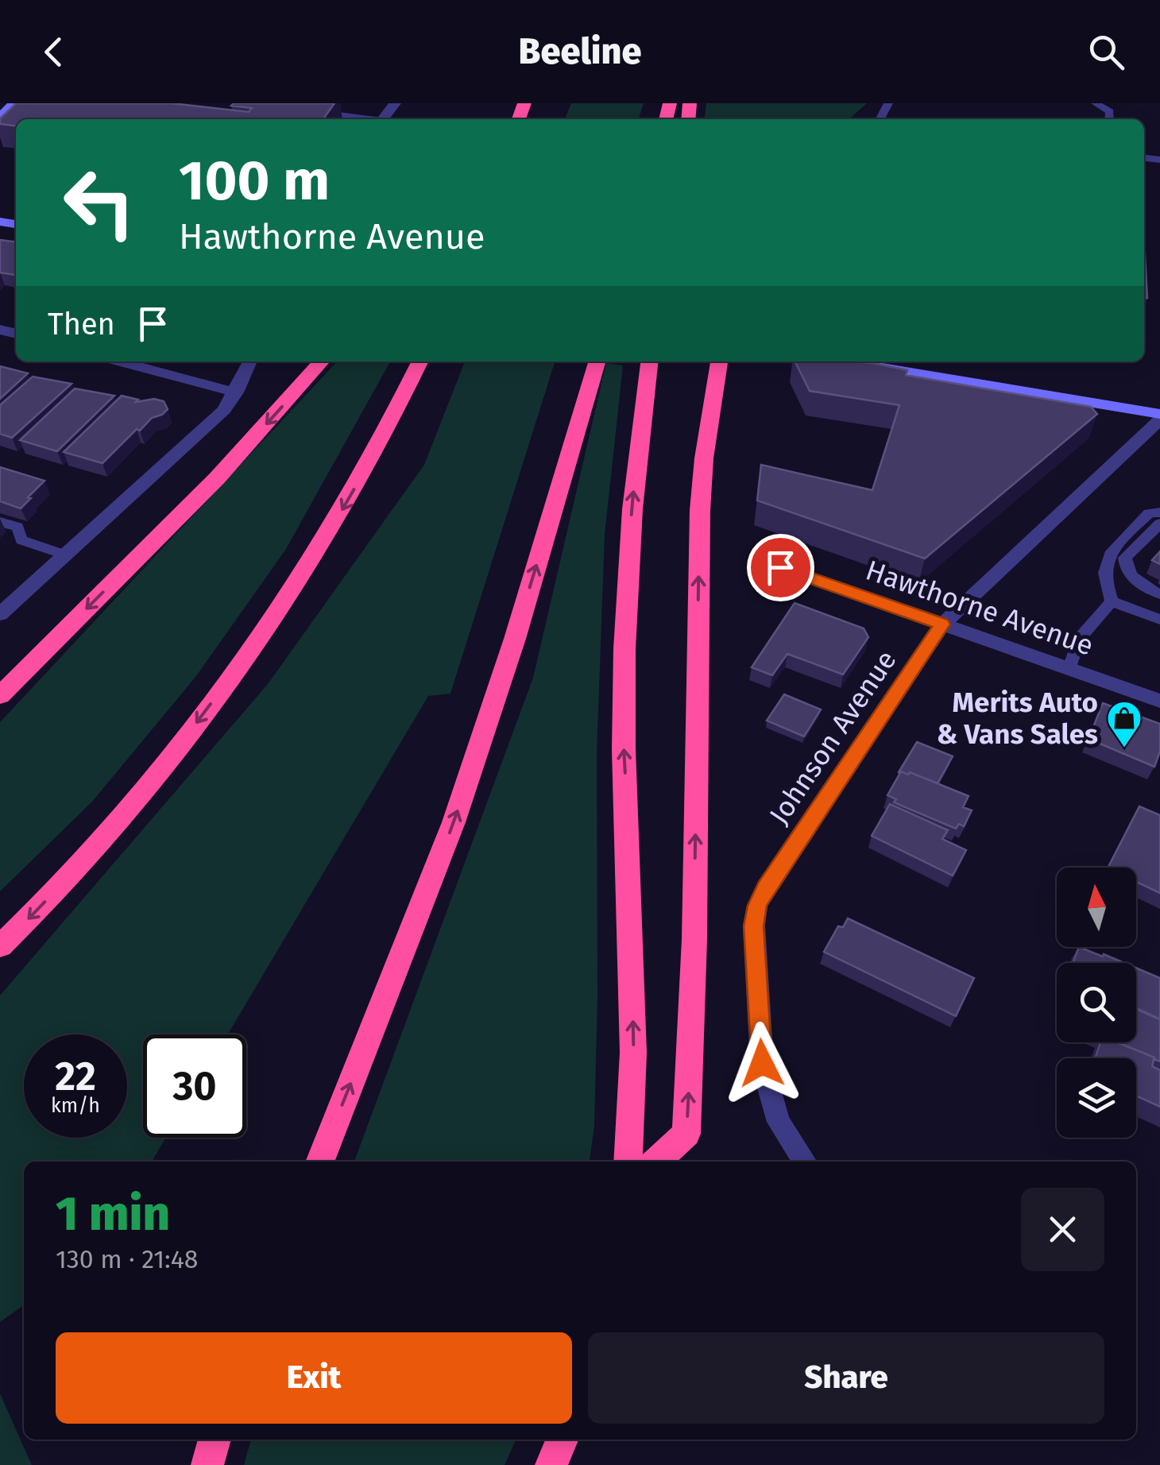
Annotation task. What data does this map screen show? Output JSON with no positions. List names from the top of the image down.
{
  "streets": {
    "street": ["Hawthorne Avenue", "Johnson Avenue"]
  },
  "crossings": [
    ["Hawthorne Avenue", "Johnson Avenue"]
  ],
  "places": {
    "shop": ["Merits Auto & Vans Sales"]
  },
  "north": "top",
  "page": {
    "header": "Beeline",
    "turn": ["100 m", "Hawthorne Avenue"],
    "then": "Then",
    "speed": "22 km/h",
    "limit": "30",
    "heading": ["1 min", "130 m · 21:48"],
    "buttons": ["Exit", "Share"]
  }
}
